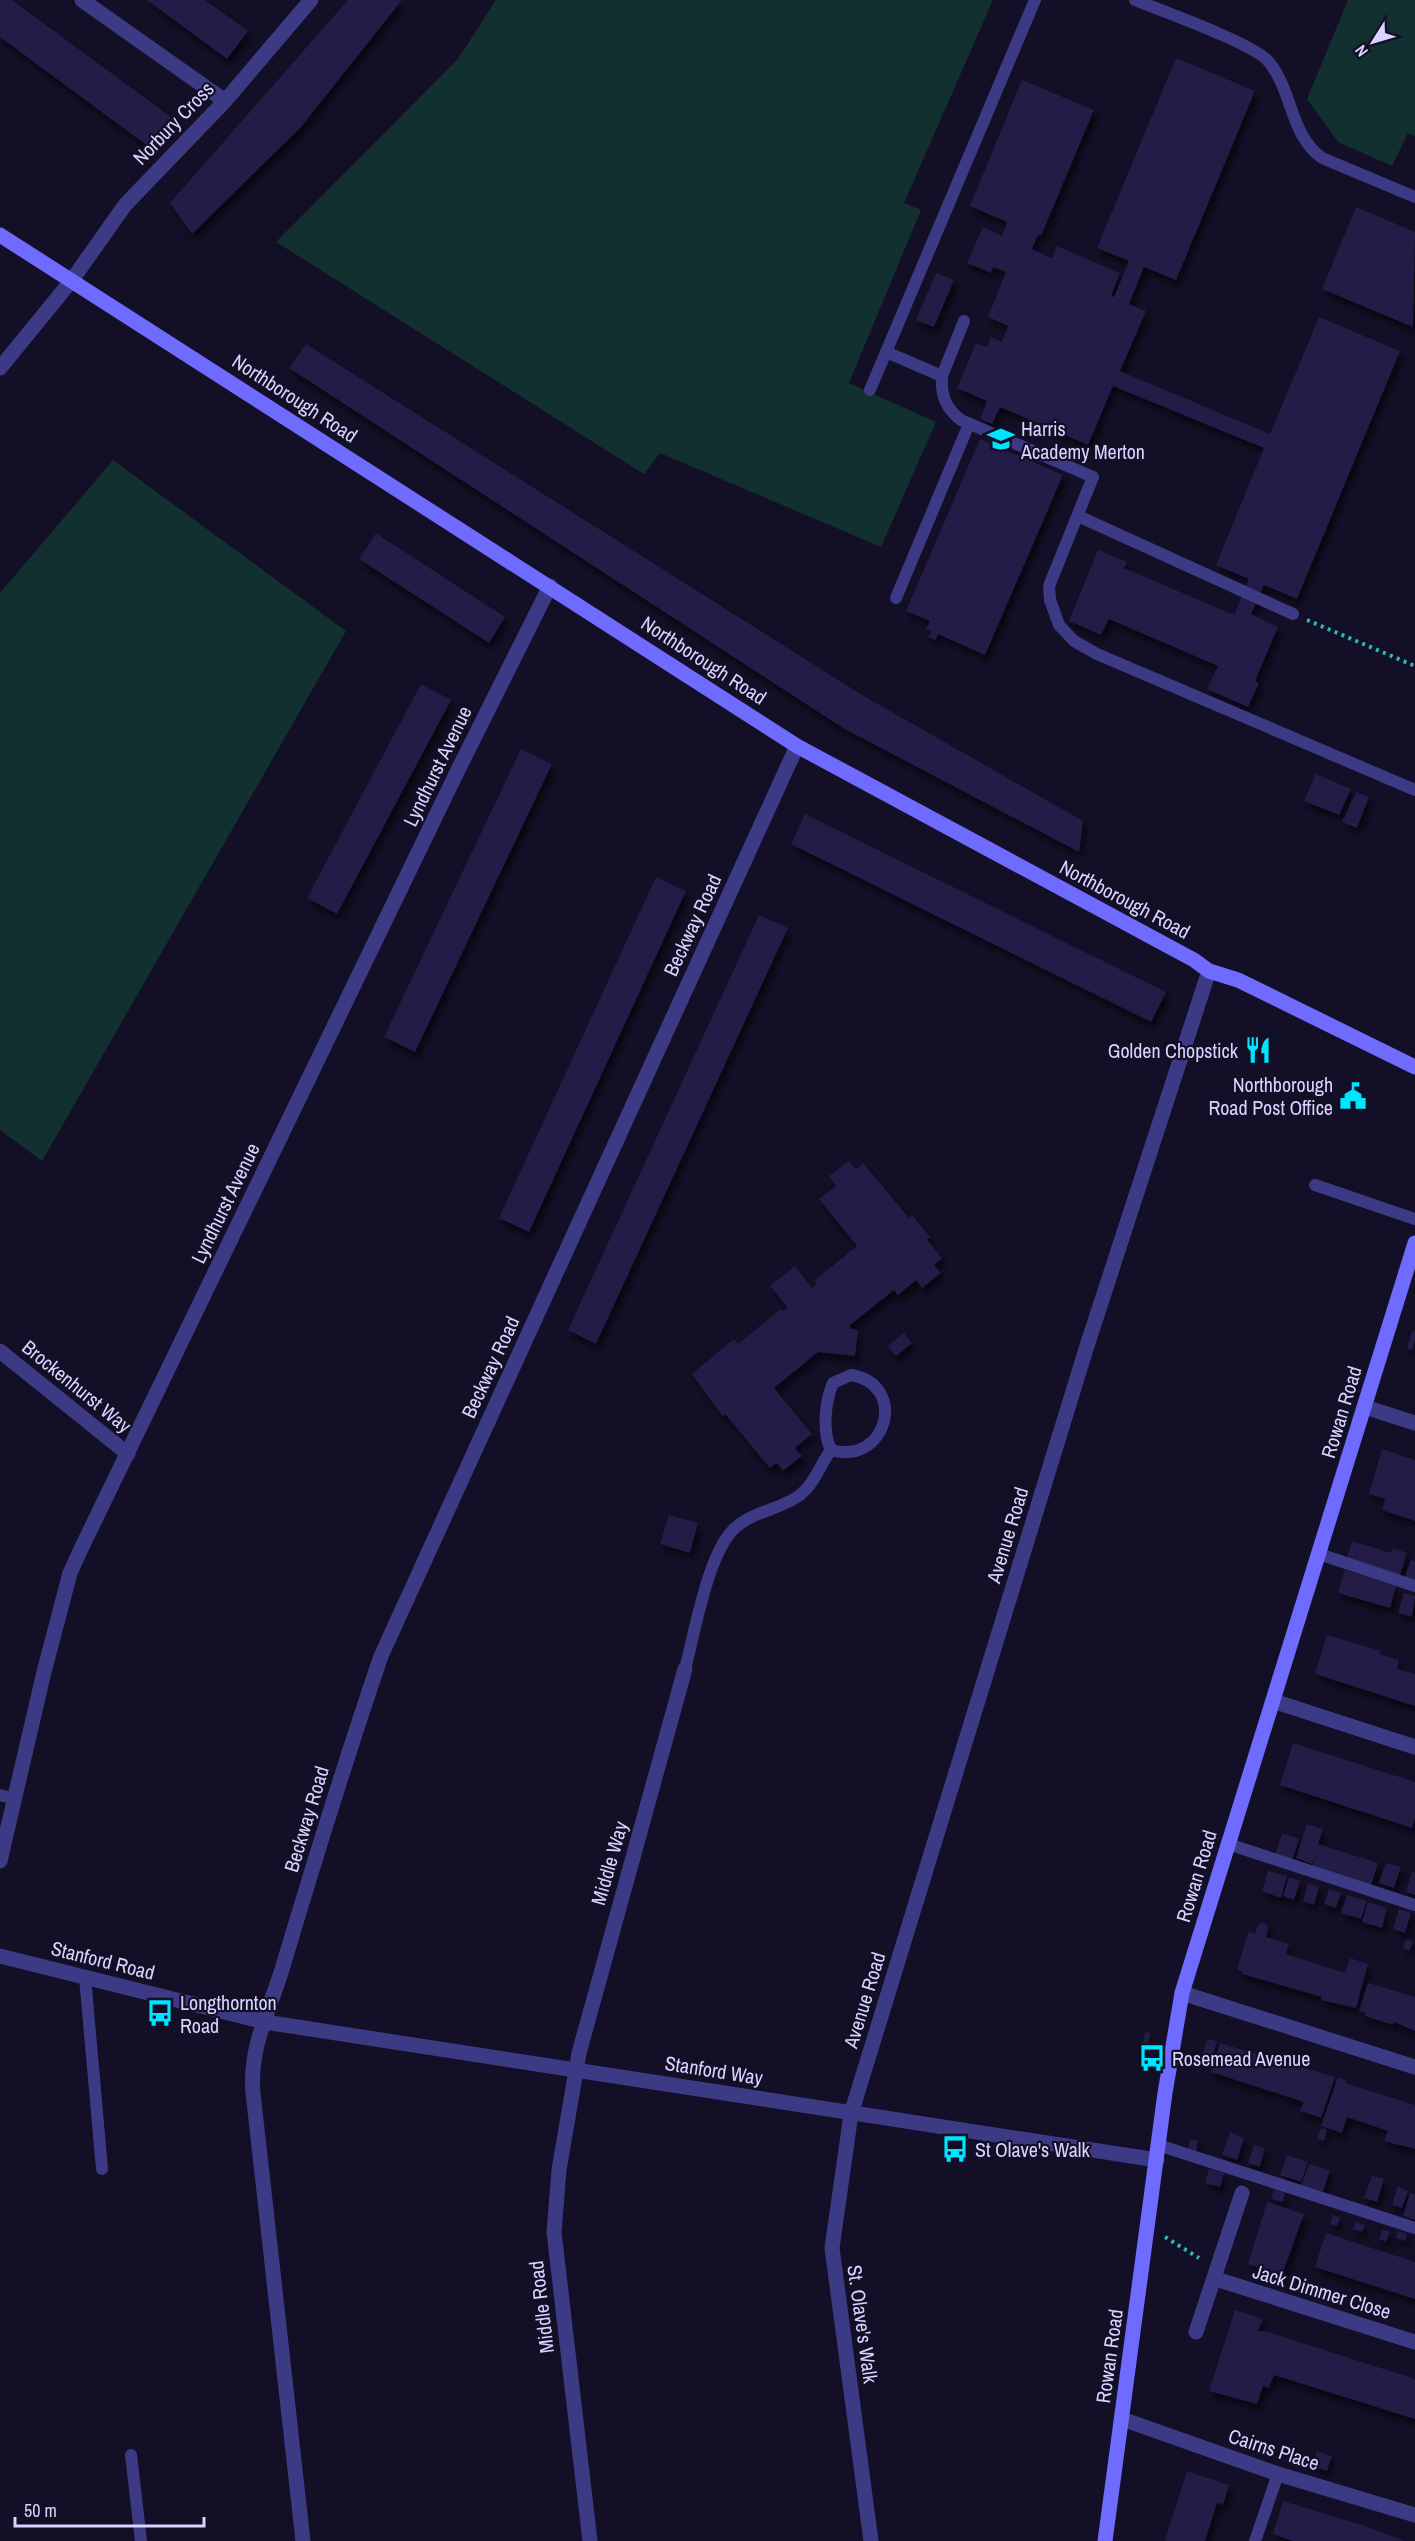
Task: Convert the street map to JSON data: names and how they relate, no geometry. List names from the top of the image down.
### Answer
{
  "streets": {
    "street": [
      "Norbury Cross",
      "Northborough Road",
      "Lyndhurst Avenue",
      "Beckway Road",
      "Brockenhurst Way",
      "Rowan Road",
      "Avenue Road",
      "Middle Way",
      "Stanford Road",
      "Stanford Way",
      "Jack Dimmer Close",
      "Middle Road",
      "St. Olave's Walk",
      "Cairns Place"
    ]
  },
  "crossings": [
    ["Norbury Cross", "Northborough Road"],
    ["Northborough Road", "Lyndhurst Avenue"],
    ["Northborough Road", "Beckway Road"],
    ["Northborough Road", "Avenue Road"],
    ["Lyndhurst Avenue", "Brockenhurst Way"],
    ["Beckway Road", "Stanford Road"],
    ["Beckway Road", "Stanford Way"],
    ["Rowan Road", "Stanford Way"],
    ["Rowan Road", "Cairns Place"],
    ["Avenue Road", "Stanford Way"],
    ["Avenue Road", "St. Olave's Walk"],
    ["Middle Way", "Stanford Way"],
    ["Middle Way", "Middle Road"],
    ["Stanford Road", "Stanford Way"],
    ["Stanford Way", "Middle Road"],
    ["Stanford Way", "St. Olave's Walk"]
  ],
  "places": {
    "school or university": ["Harris Academy Merton"],
    "restaurant": ["Golden Chopstick"],
    "public building": ["Northborough Road Post Office"],
    "bus stop": ["Longthornton Road", "Rosemead Avenue", "St Olave's Walk"]
  },
  "scale_bar": "50 m",
  "north": "bottom left"
}
